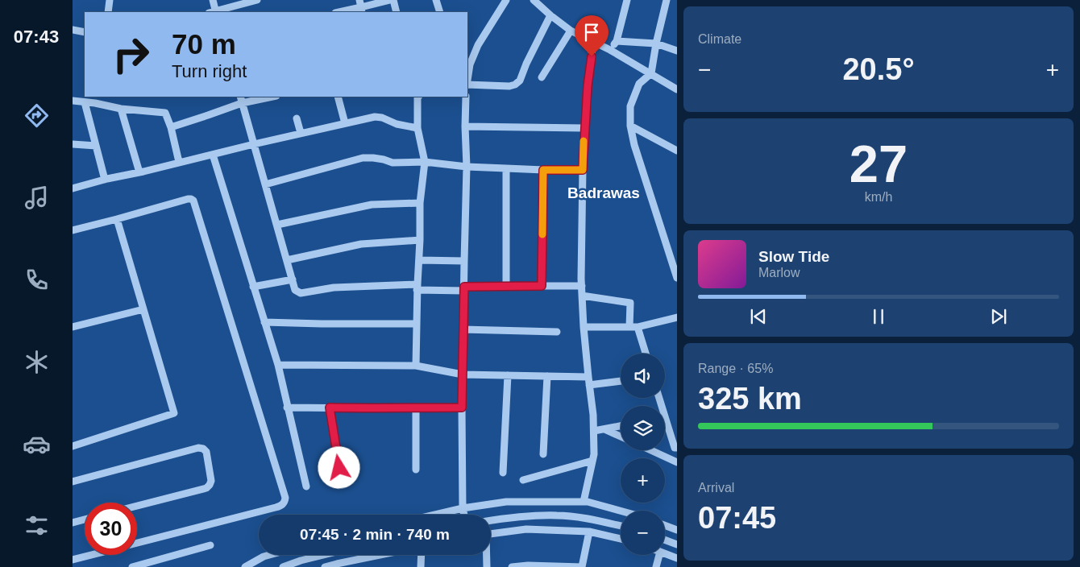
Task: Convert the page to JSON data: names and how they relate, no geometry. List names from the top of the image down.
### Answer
{
  "districts": ["Badrawas"],
  "page": {
    "tabs": "07:43",
    "tile": [
      "Climate",
      ["27", "km/h"],
      ["Range · 65%", "325 km"],
      ["Arrival", "07:45"]
    ],
    "turn": ["70 m", "Turn right"],
    "heat": ["−", "20.5°", "+"],
    "song": ["Slow Tide", "Marlow"],
    "map_buttons": ["+", "−"],
    "limit": "30",
    "trip": "07:45 · 2 min · 740 m"
  }
}
